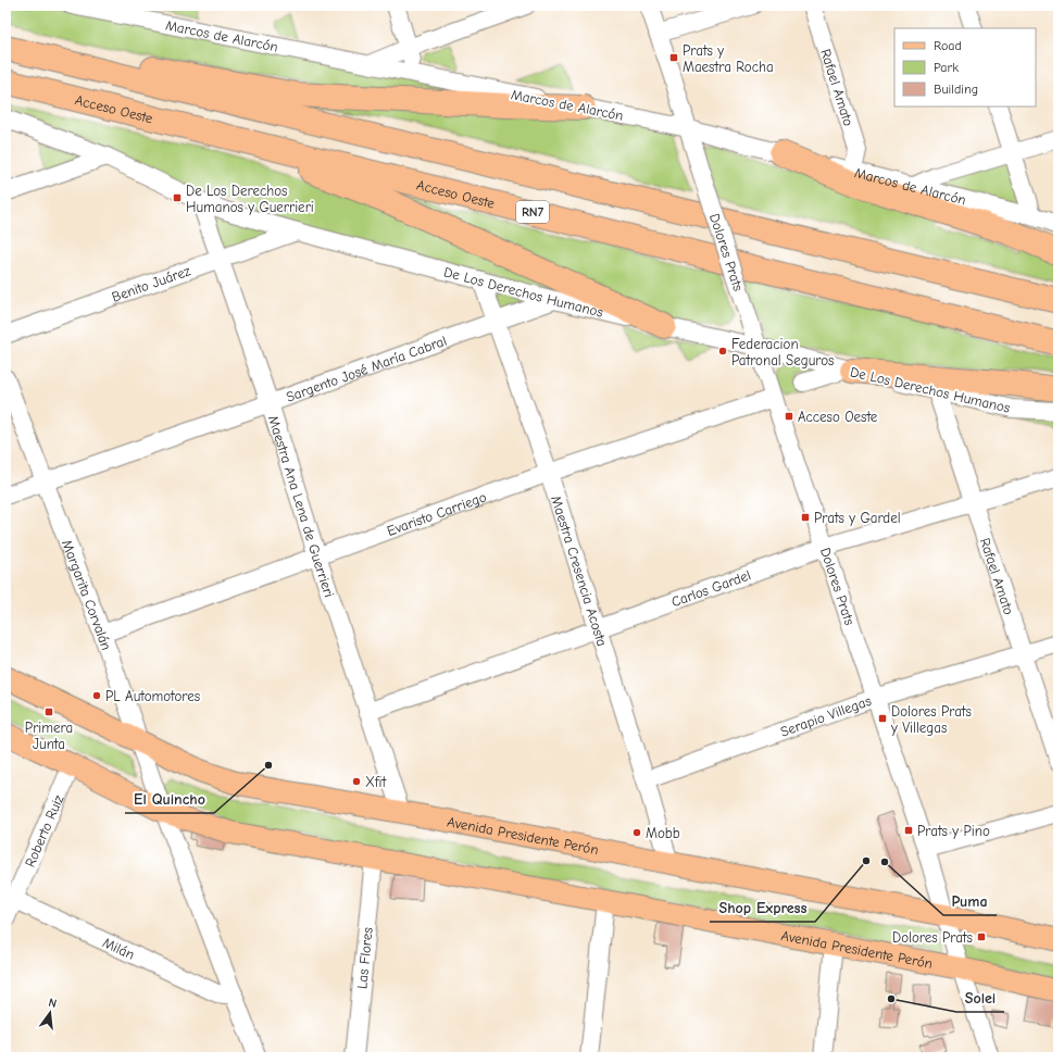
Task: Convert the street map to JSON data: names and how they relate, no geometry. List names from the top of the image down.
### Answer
{
  "streets": {
    "highway": ["Acceso Oeste", "RN7"],
    "main road": ["Avenida Presidente Perón"],
    "street": [
      "Marcos de Alarcón",
      "Rafael Amato",
      "Dolores Prats",
      "Benito Juárez",
      "De Los Derechos Humanos",
      "Sargento José María Cabral",
      "Maestra Ana Lena de Guerrieri",
      "Evaristo Carriego",
      "Maestra Cresencia Acosta",
      "Carlos Gardel",
      "Margarita Corvalán",
      "Serapio Villegas",
      "Roberto Ruiz",
      "Milán",
      "Las Flores"
    ]
  },
  "crossings": [
    ["Marcos de Alarcón", "Rafael Amato"],
    ["Marcos de Alarcón", "Dolores Prats"],
    ["Rafael Amato", "De Los Derechos Humanos"],
    ["Rafael Amato", "Carlos Gardel"],
    ["Rafael Amato", "Serapio Villegas"],
    ["Dolores Prats", "De Los Derechos Humanos"],
    ["Dolores Prats", "Evaristo Carriego"],
    ["Dolores Prats", "Carlos Gardel"],
    ["Dolores Prats", "Serapio Villegas"],
    ["Dolores Prats", "Avenida Presidente Perón"],
    ["Benito Juárez", "De Los Derechos Humanos"],
    ["Benito Juárez", "Maestra Ana Lena de Guerrieri"],
    ["De Los Derechos Humanos", "Sargento José María Cabral"],
    ["De Los Derechos Humanos", "Maestra Ana Lena de Guerrieri"],
    ["De Los Derechos Humanos", "Maestra Cresencia Acosta"],
    ["Sargento José María Cabral", "Maestra Ana Lena de Guerrieri"],
    ["Sargento José María Cabral", "Maestra Cresencia Acosta"],
    ["Sargento José María Cabral", "Margarita Corvalán"],
    ["Maestra Ana Lena de Guerrieri", "Evaristo Carriego"],
    ["Maestra Ana Lena de Guerrieri", "Carlos Gardel"],
    ["Maestra Ana Lena de Guerrieri", "Avenida Presidente Perón"],
    ["Evaristo Carriego", "Maestra Cresencia Acosta"],
    ["Evaristo Carriego", "Margarita Corvalán"],
    ["Maestra Cresencia Acosta", "Carlos Gardel"],
    ["Maestra Cresencia Acosta", "Serapio Villegas"],
    ["Maestra Cresencia Acosta", "Avenida Presidente Perón"],
    ["Margarita Corvalán", "Avenida Presidente Perón"],
    ["Roberto Ruiz", "Avenida Presidente Perón"],
    ["Roberto Ruiz", "Milán"],
    ["Avenida Presidente Perón", "Las Flores"]
  ],
  "places": {
    "transit": [
      "Prats y Maestra Rocha",
      "De Los Derechos Humanos y Guerrieri",
      "Acceso Oeste",
      "Prats y Gardel",
      "Primera Junta",
      "Dolores Prats y Villegas",
      "Prats y Pino",
      "Dolores Prats"
    ],
    "other": [
      "Federacion Patronal Seguros",
      "PL Automotores",
      "El Quincho",
      "Xfit",
      "Mobb",
      "Shop Express",
      "Puma",
      "Solei"
    ]
  },
  "legend": ["Road", "Park", "Building"],
  "north": "top"
}
